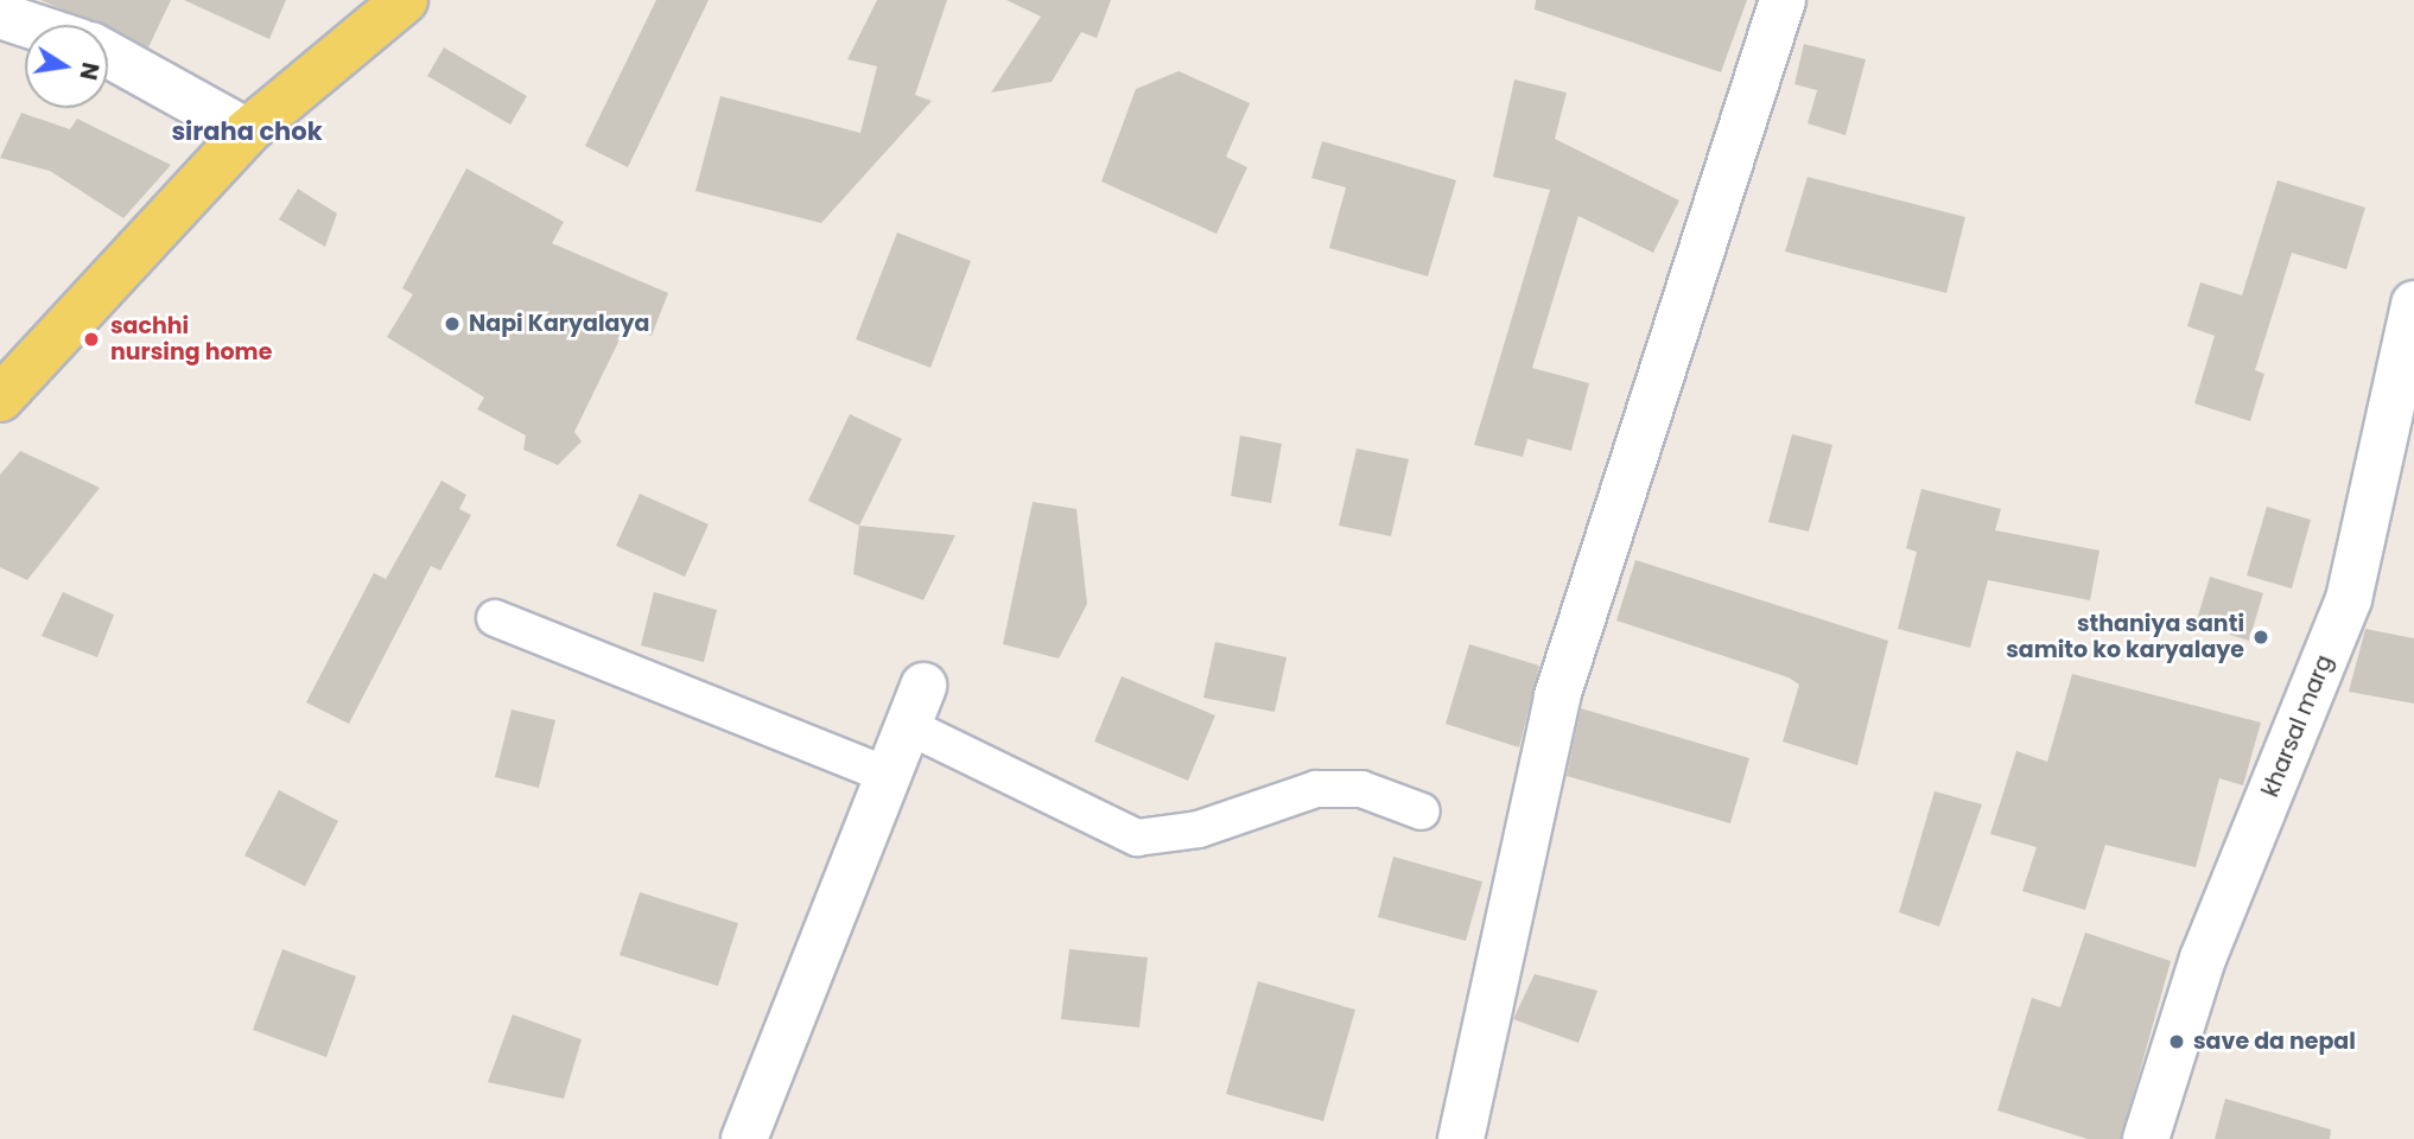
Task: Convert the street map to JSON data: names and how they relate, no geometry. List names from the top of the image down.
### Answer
{
  "streets": {
    "street": ["kharsal marg"]
  },
  "districts": ["siraha chok"],
  "places": [
    "Napi Karyalaya",
    "sachhi nursing home",
    "sthaniya santi samito ko karyalaye",
    "save da nepal"
  ],
  "north": "right"
}
